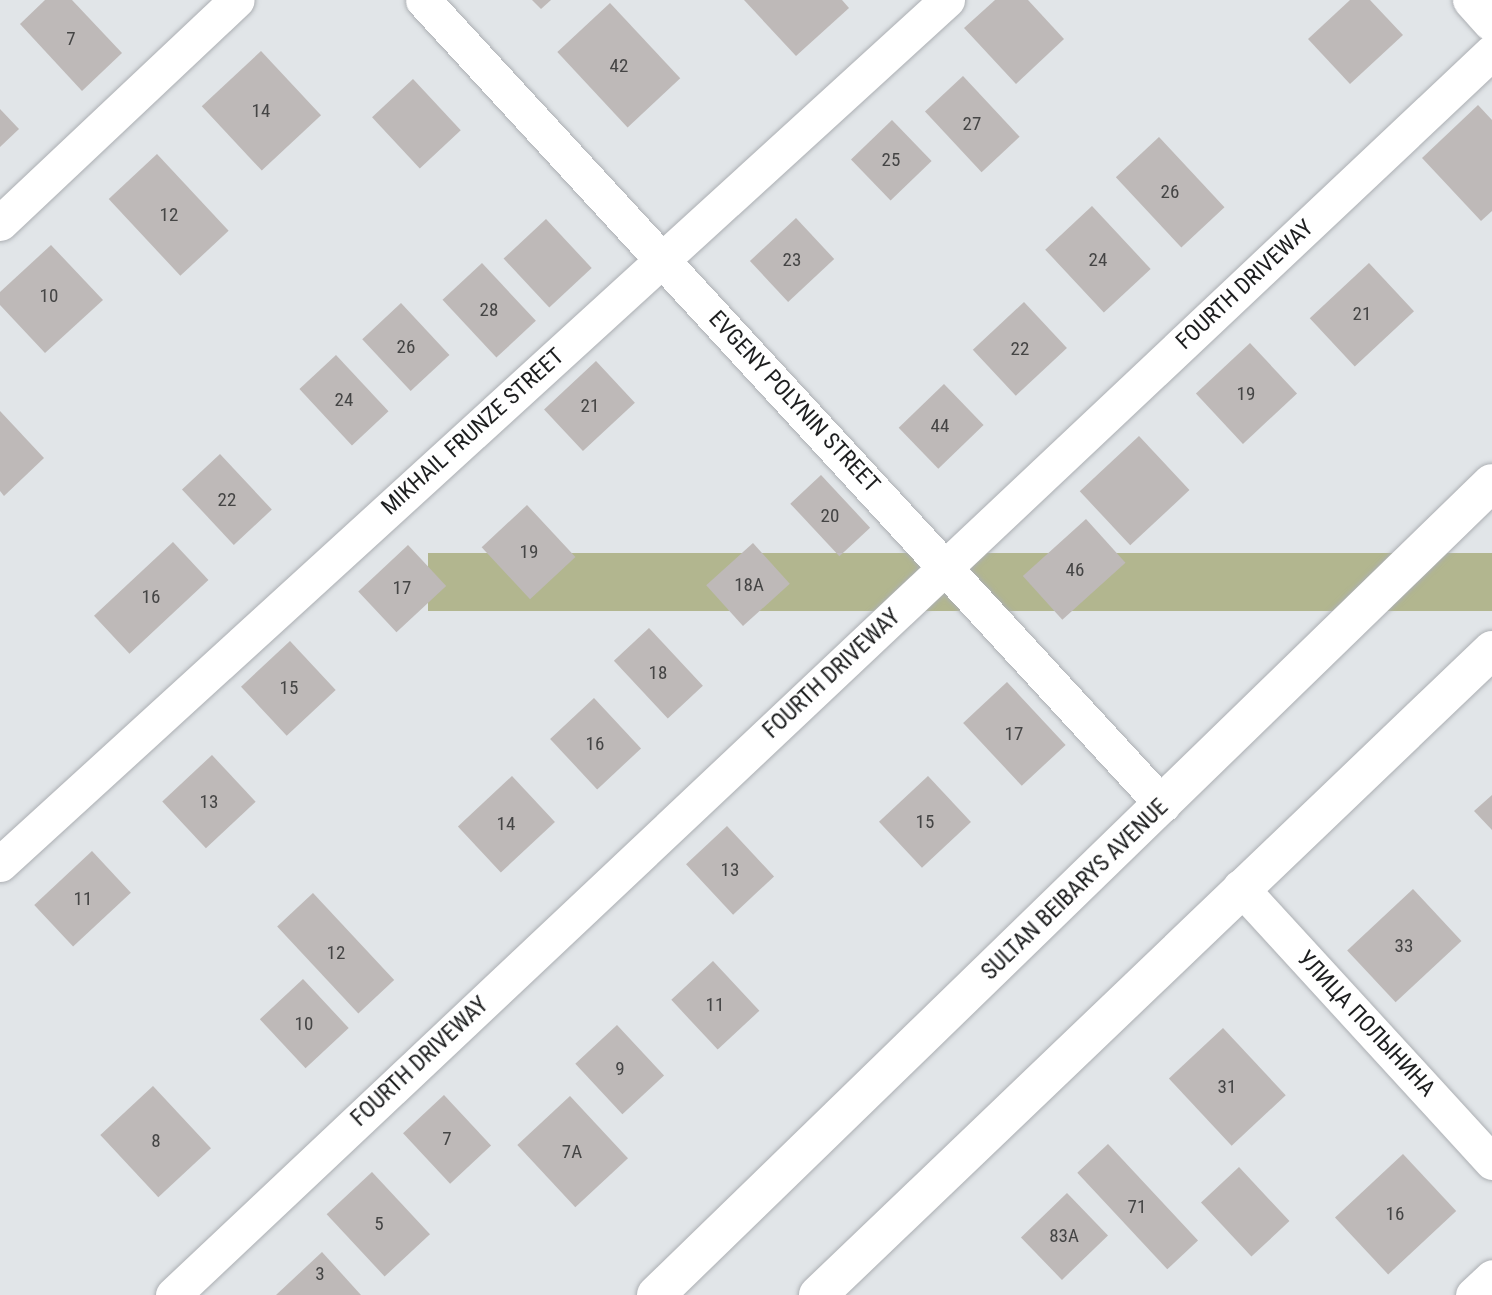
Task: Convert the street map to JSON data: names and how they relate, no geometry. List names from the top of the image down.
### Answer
{
  "streets": {
    "main road": ["SULTAN BEIBARYS AVENUE"],
    "street": [
      "FOURTH DRIVEWAY",
      "EVGENY POLYNIN STREET",
      "MIKHAIL FRUNZE STREET",
      "УЛИЦА ПОЛЫНИНА"
    ]
  },
  "crossings": [
    ["FOURTH DRIVEWAY", "EVGENY POLYNIN STREET"],
    ["EVGENY POLYNIN STREET", "MIKHAIL FRUNZE STREET"],
    ["EVGENY POLYNIN STREET", "SULTAN BEIBARYS AVENUE"]
  ],
  "house_numbers": [
    "7",
    "42",
    "14",
    "27",
    "25",
    "26",
    "12",
    "23",
    "24",
    "10",
    "28",
    "21",
    "26",
    "22",
    "19",
    "24",
    "21",
    "44",
    "22",
    "20",
    "19",
    "46",
    "18А",
    "17",
    "16",
    "18",
    "15",
    "17",
    "16",
    "13",
    "15",
    "14",
    "13",
    "11",
    "33",
    "12",
    "11",
    "10",
    "9",
    "31",
    "7",
    "8",
    "7А",
    "71",
    "16",
    "5",
    "83А",
    "3"
  ]
}
